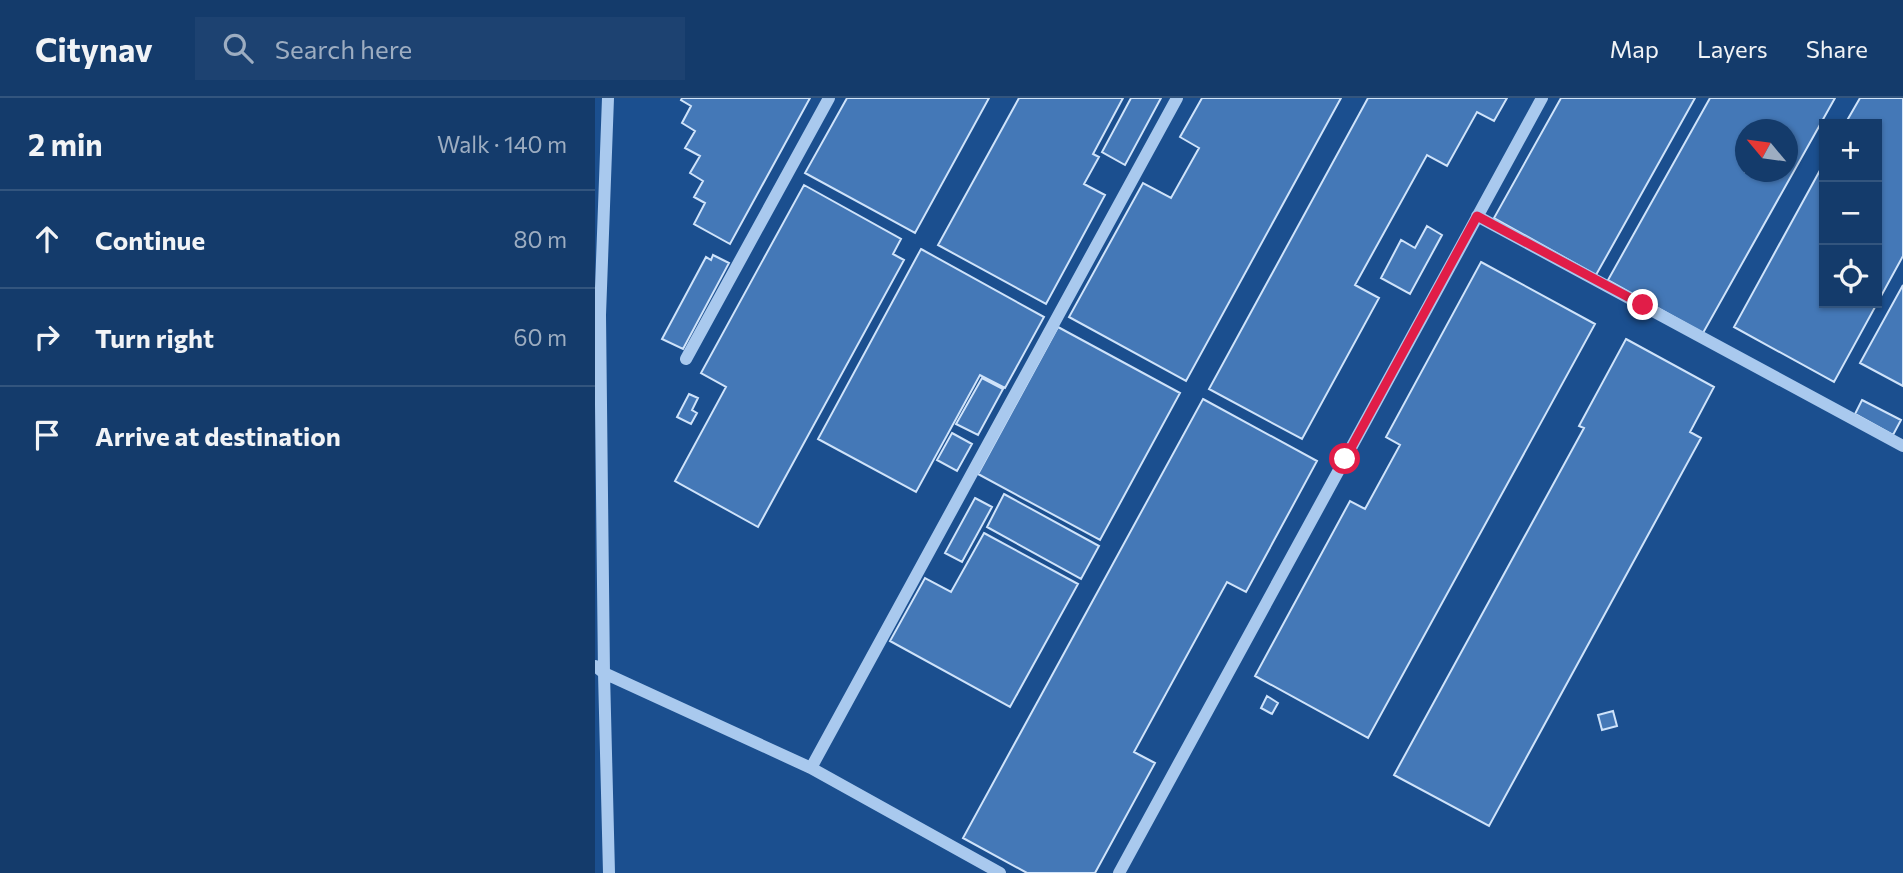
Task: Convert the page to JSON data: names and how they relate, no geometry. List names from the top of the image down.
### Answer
{
  "north": "top left",
  "page": {
    "header": "Citynav",
    "search": "Search here",
    "nav": ["Map", "Layers", "Share"],
    "heading": ["2 min", "Walk · 140 m"],
    "map_buttons": ["+", "−"],
    "list": [
      ["Continue", "80 m"],
      ["Turn right", "60 m"],
      "Arrive at destination"
    ]
  }
}
